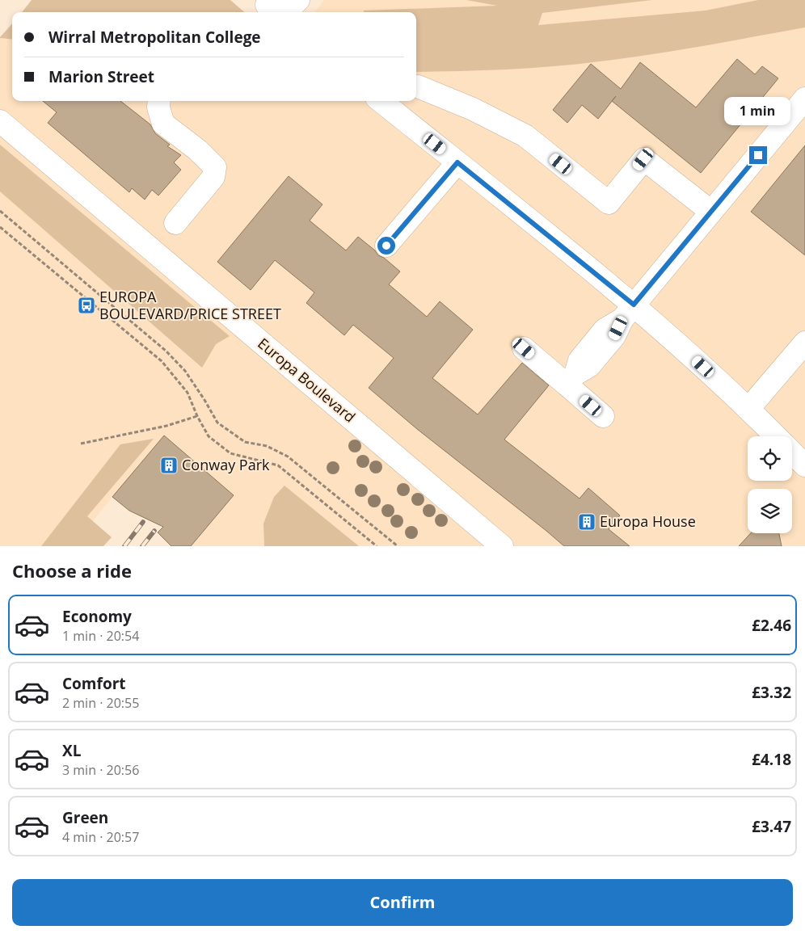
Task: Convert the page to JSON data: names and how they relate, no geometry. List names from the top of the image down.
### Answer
{
  "streets": {
    "street": ["Europa Boulevard"]
  },
  "places": {
    "bus stop": ["EUROPA BOULEVARD/PRICE STREET"],
    "building": ["Conway Park", "Europa House"]
  },
  "page": {
    "banner": ["Wirral Metropolitan College", "Marion Street"],
    "bubble": "1 min",
    "heading": "Choose a ride",
    "list": [
      {
        "name": "Economy",
        "note": "1 min · 20:54",
        "value": "£2.46"
      },
      {
        "name": "Comfort",
        "note": "2 min · 20:55",
        "value": "£3.32"
      },
      {
        "name": "XL",
        "note": "3 min · 20:56",
        "value": "£4.18"
      },
      {
        "name": "Green",
        "note": "4 min · 20:57",
        "value": "£3.47"
      }
    ],
    "buttons": "Confirm"
  }
}
